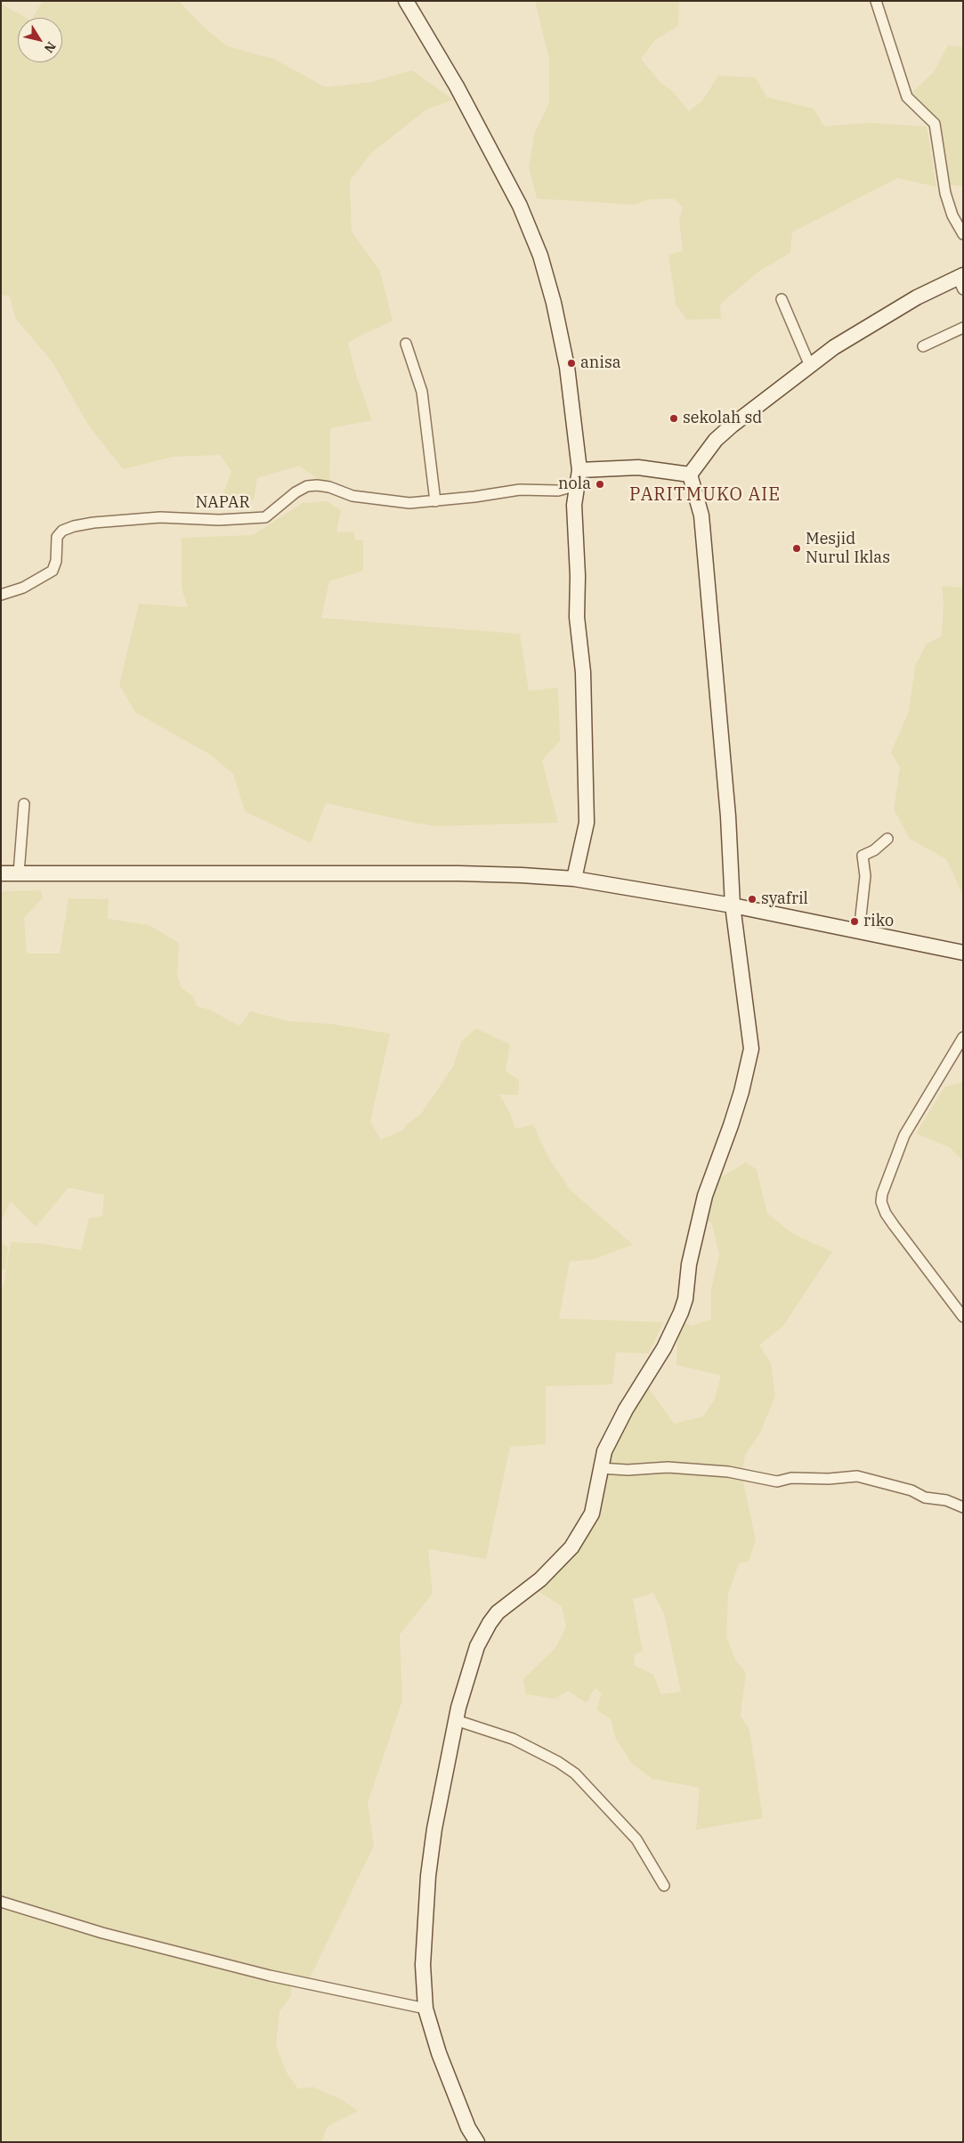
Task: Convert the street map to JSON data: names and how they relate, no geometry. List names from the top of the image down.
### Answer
{
  "streets": {
    "street": ["NAPAR"]
  },
  "districts": ["PARITMUKO AIE"],
  "places": [
    "anisa",
    "sekolah sd",
    "nola",
    "Mesjid Nurul Iklas",
    "syafril",
    "riko"
  ],
  "north": "bottom right"
}
